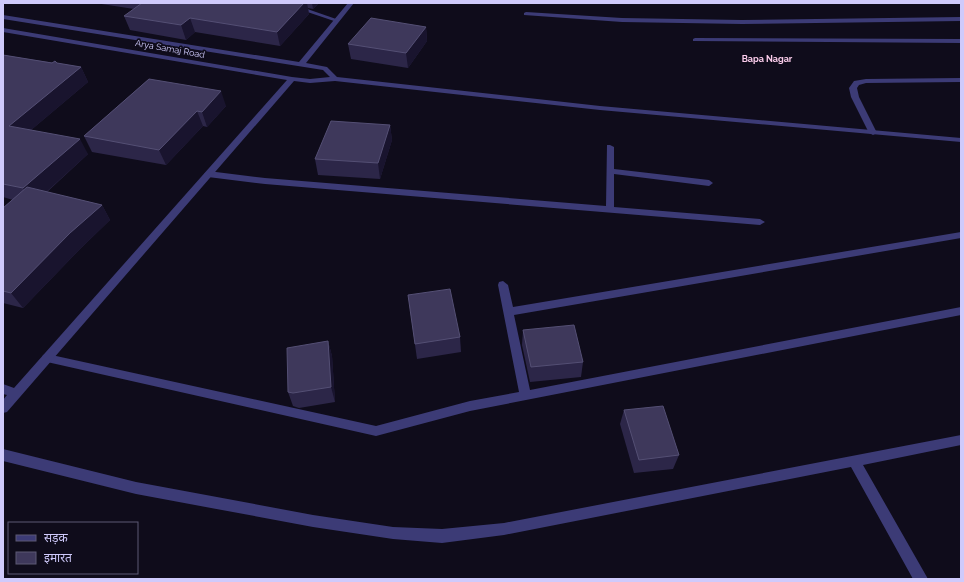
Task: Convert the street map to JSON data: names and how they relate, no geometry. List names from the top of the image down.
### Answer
{
  "streets": {
    "street": ["Arya Samaj Road"]
  },
  "districts": ["Bapa Nagar"],
  "legend": ["सड़क", "इमारत"]
}
